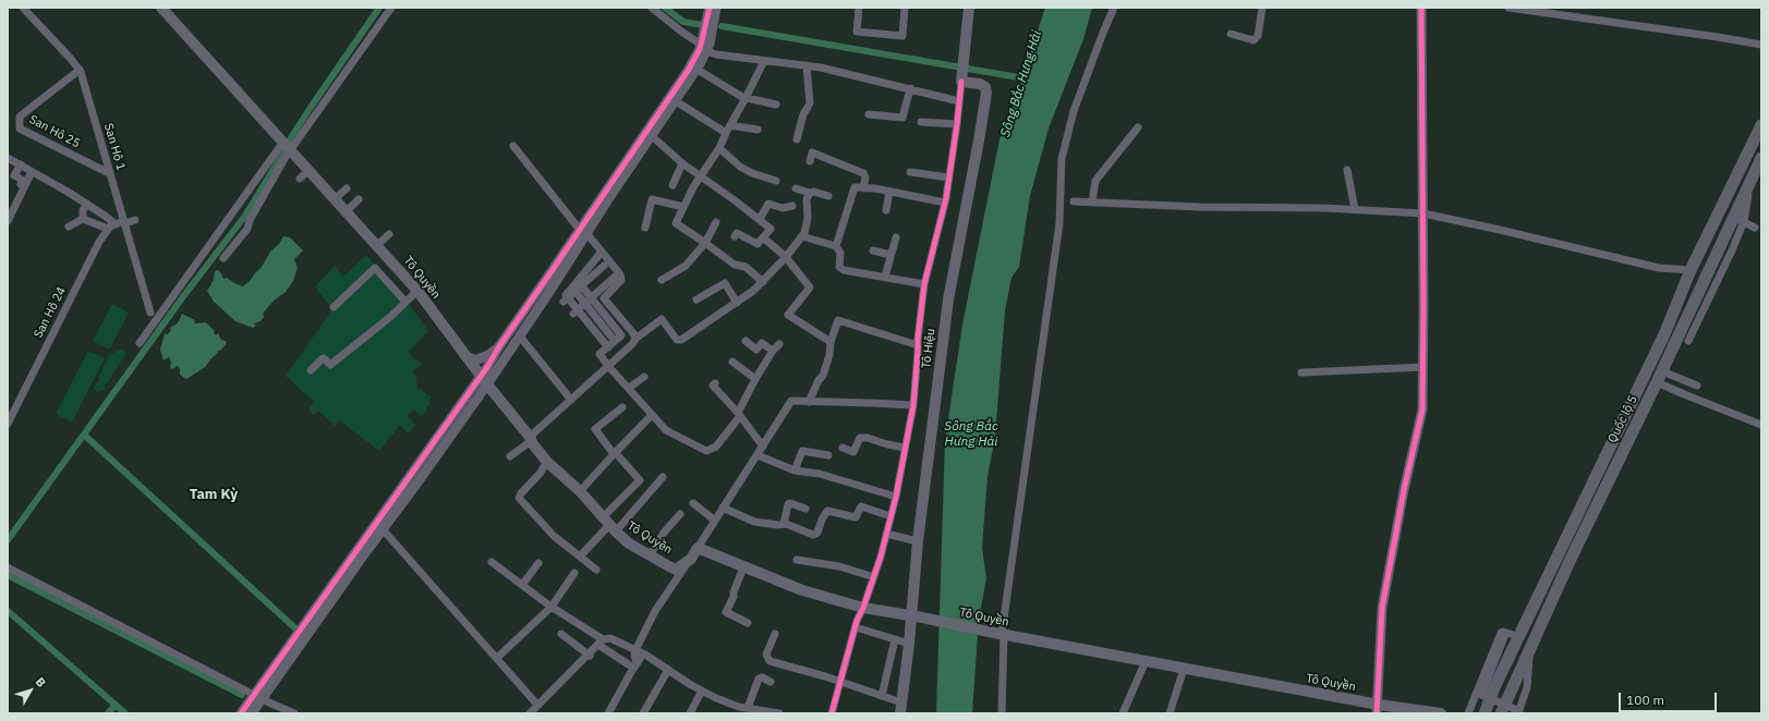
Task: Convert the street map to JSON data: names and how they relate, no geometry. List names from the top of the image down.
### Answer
{
  "streets": {
    "highway": ["Quốc lộ 5"],
    "main road": ["Tô Quyền", "Tô Hiệu"],
    "street": ["San Hô 25", "San Hô 1", "San Hô 24"]
  },
  "crossings": [
    ["San Hô 25", "San Hô 1"],
    ["San Hô 1", "San Hô 24"],
    ["Tô Quyền", "Tô Hiệu"]
  ],
  "districts": ["Tam Kỳ"],
  "water": ["Sông Bắc Hưng Hải"],
  "scale_bar": "100 m",
  "north": "top right"
}
